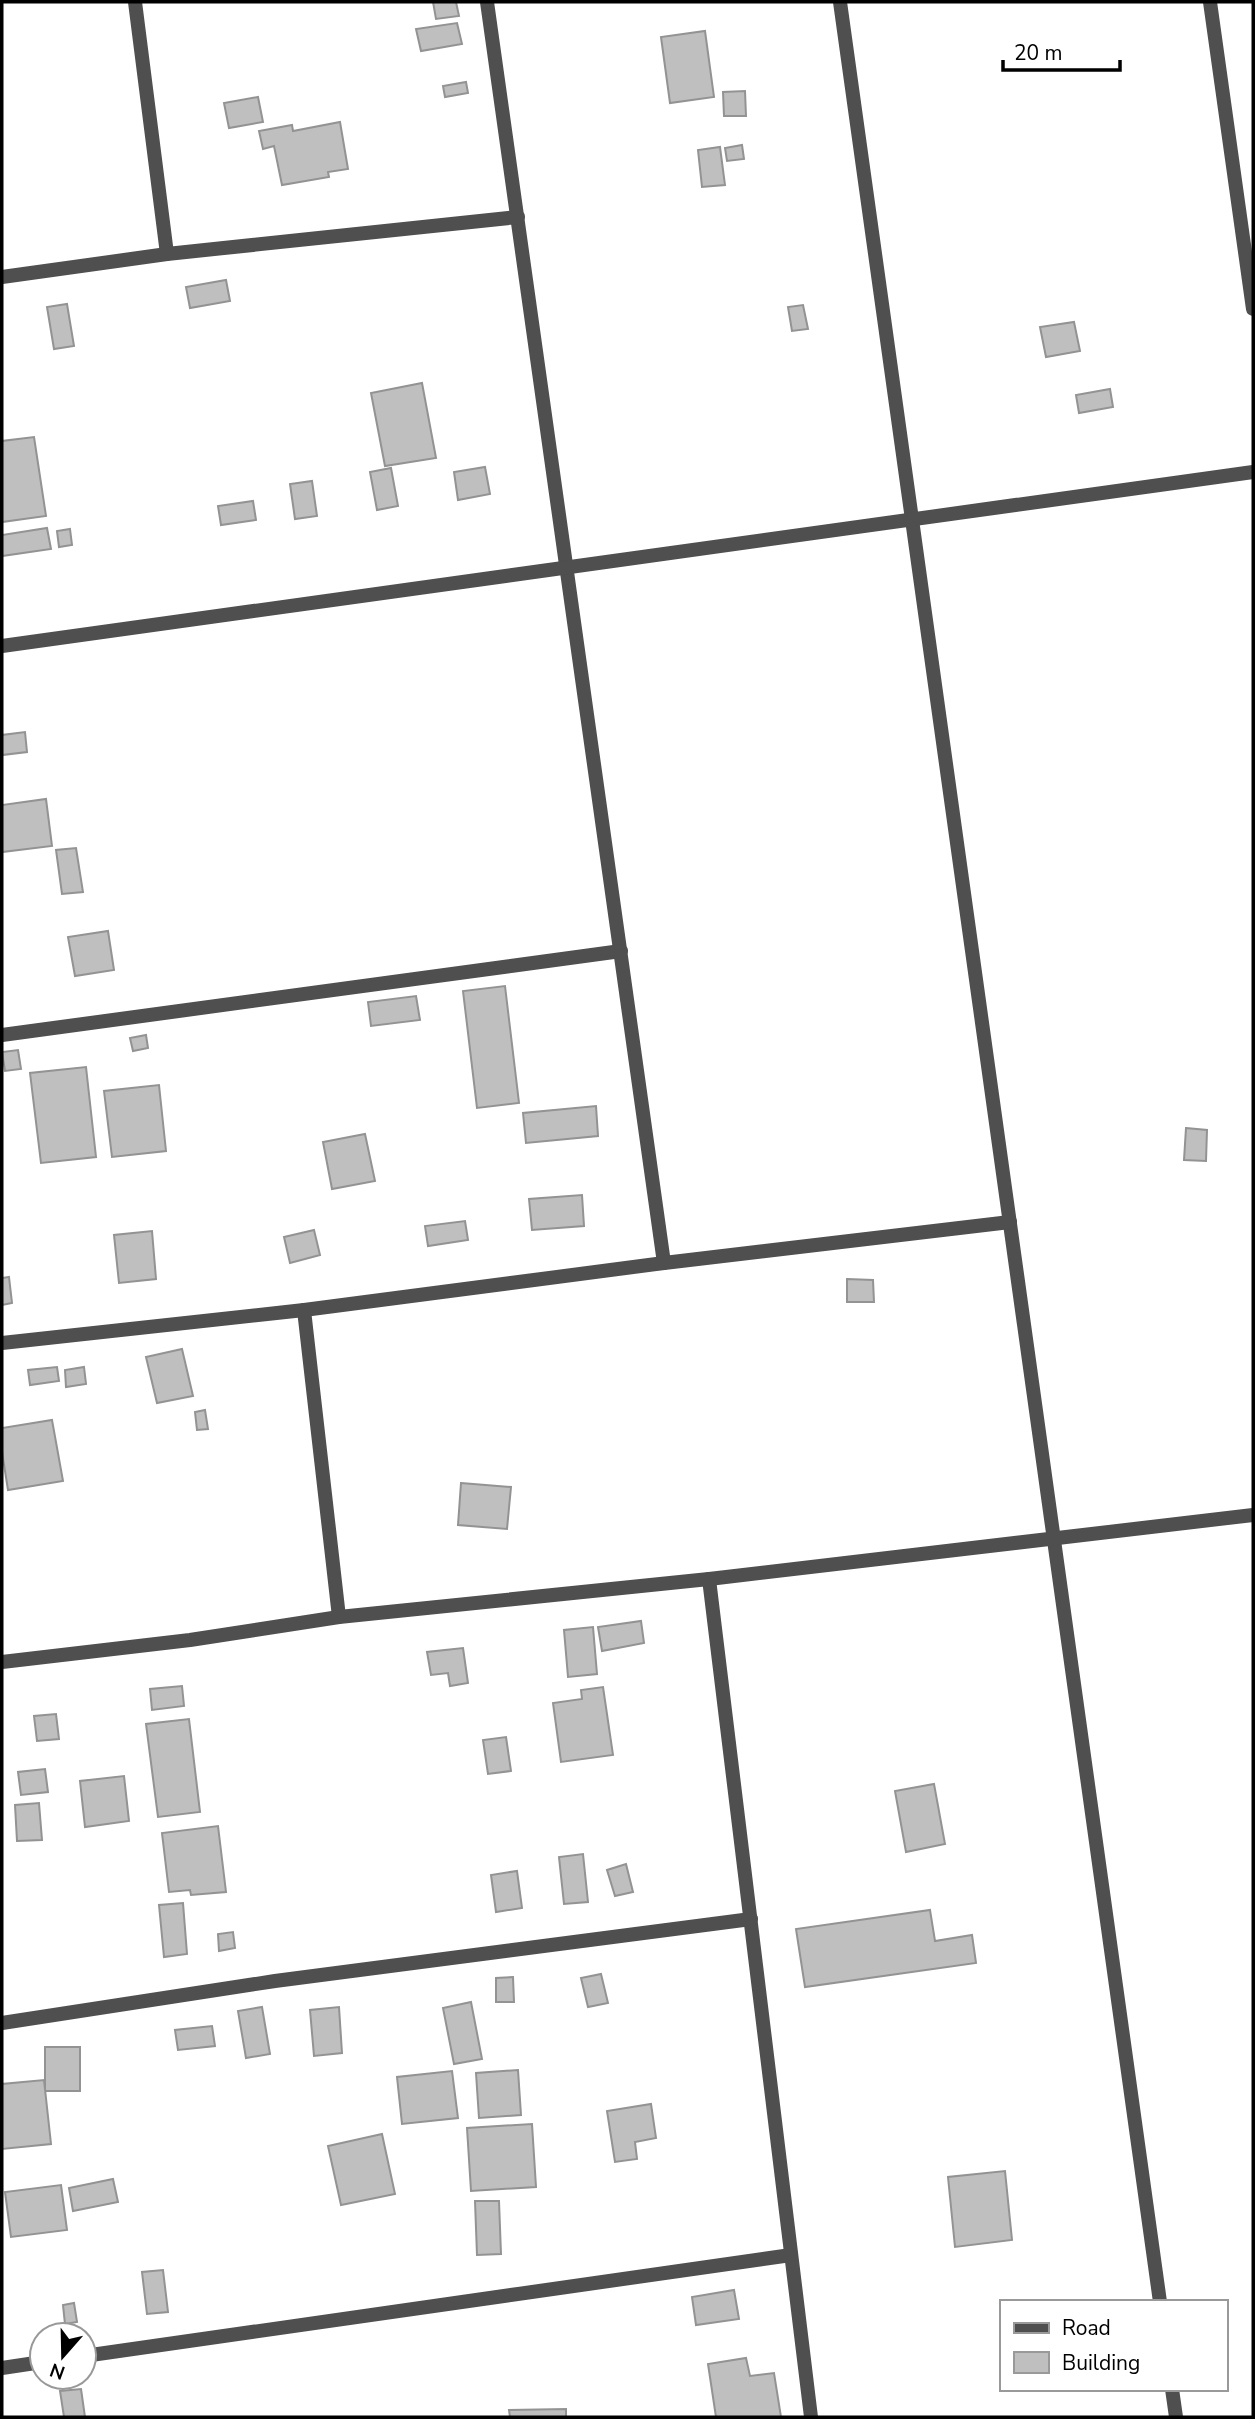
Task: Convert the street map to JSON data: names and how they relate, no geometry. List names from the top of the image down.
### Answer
{
  "legend": ["Road", "Building"],
  "scale_bar": "20 m",
  "north": "bottom"
}
